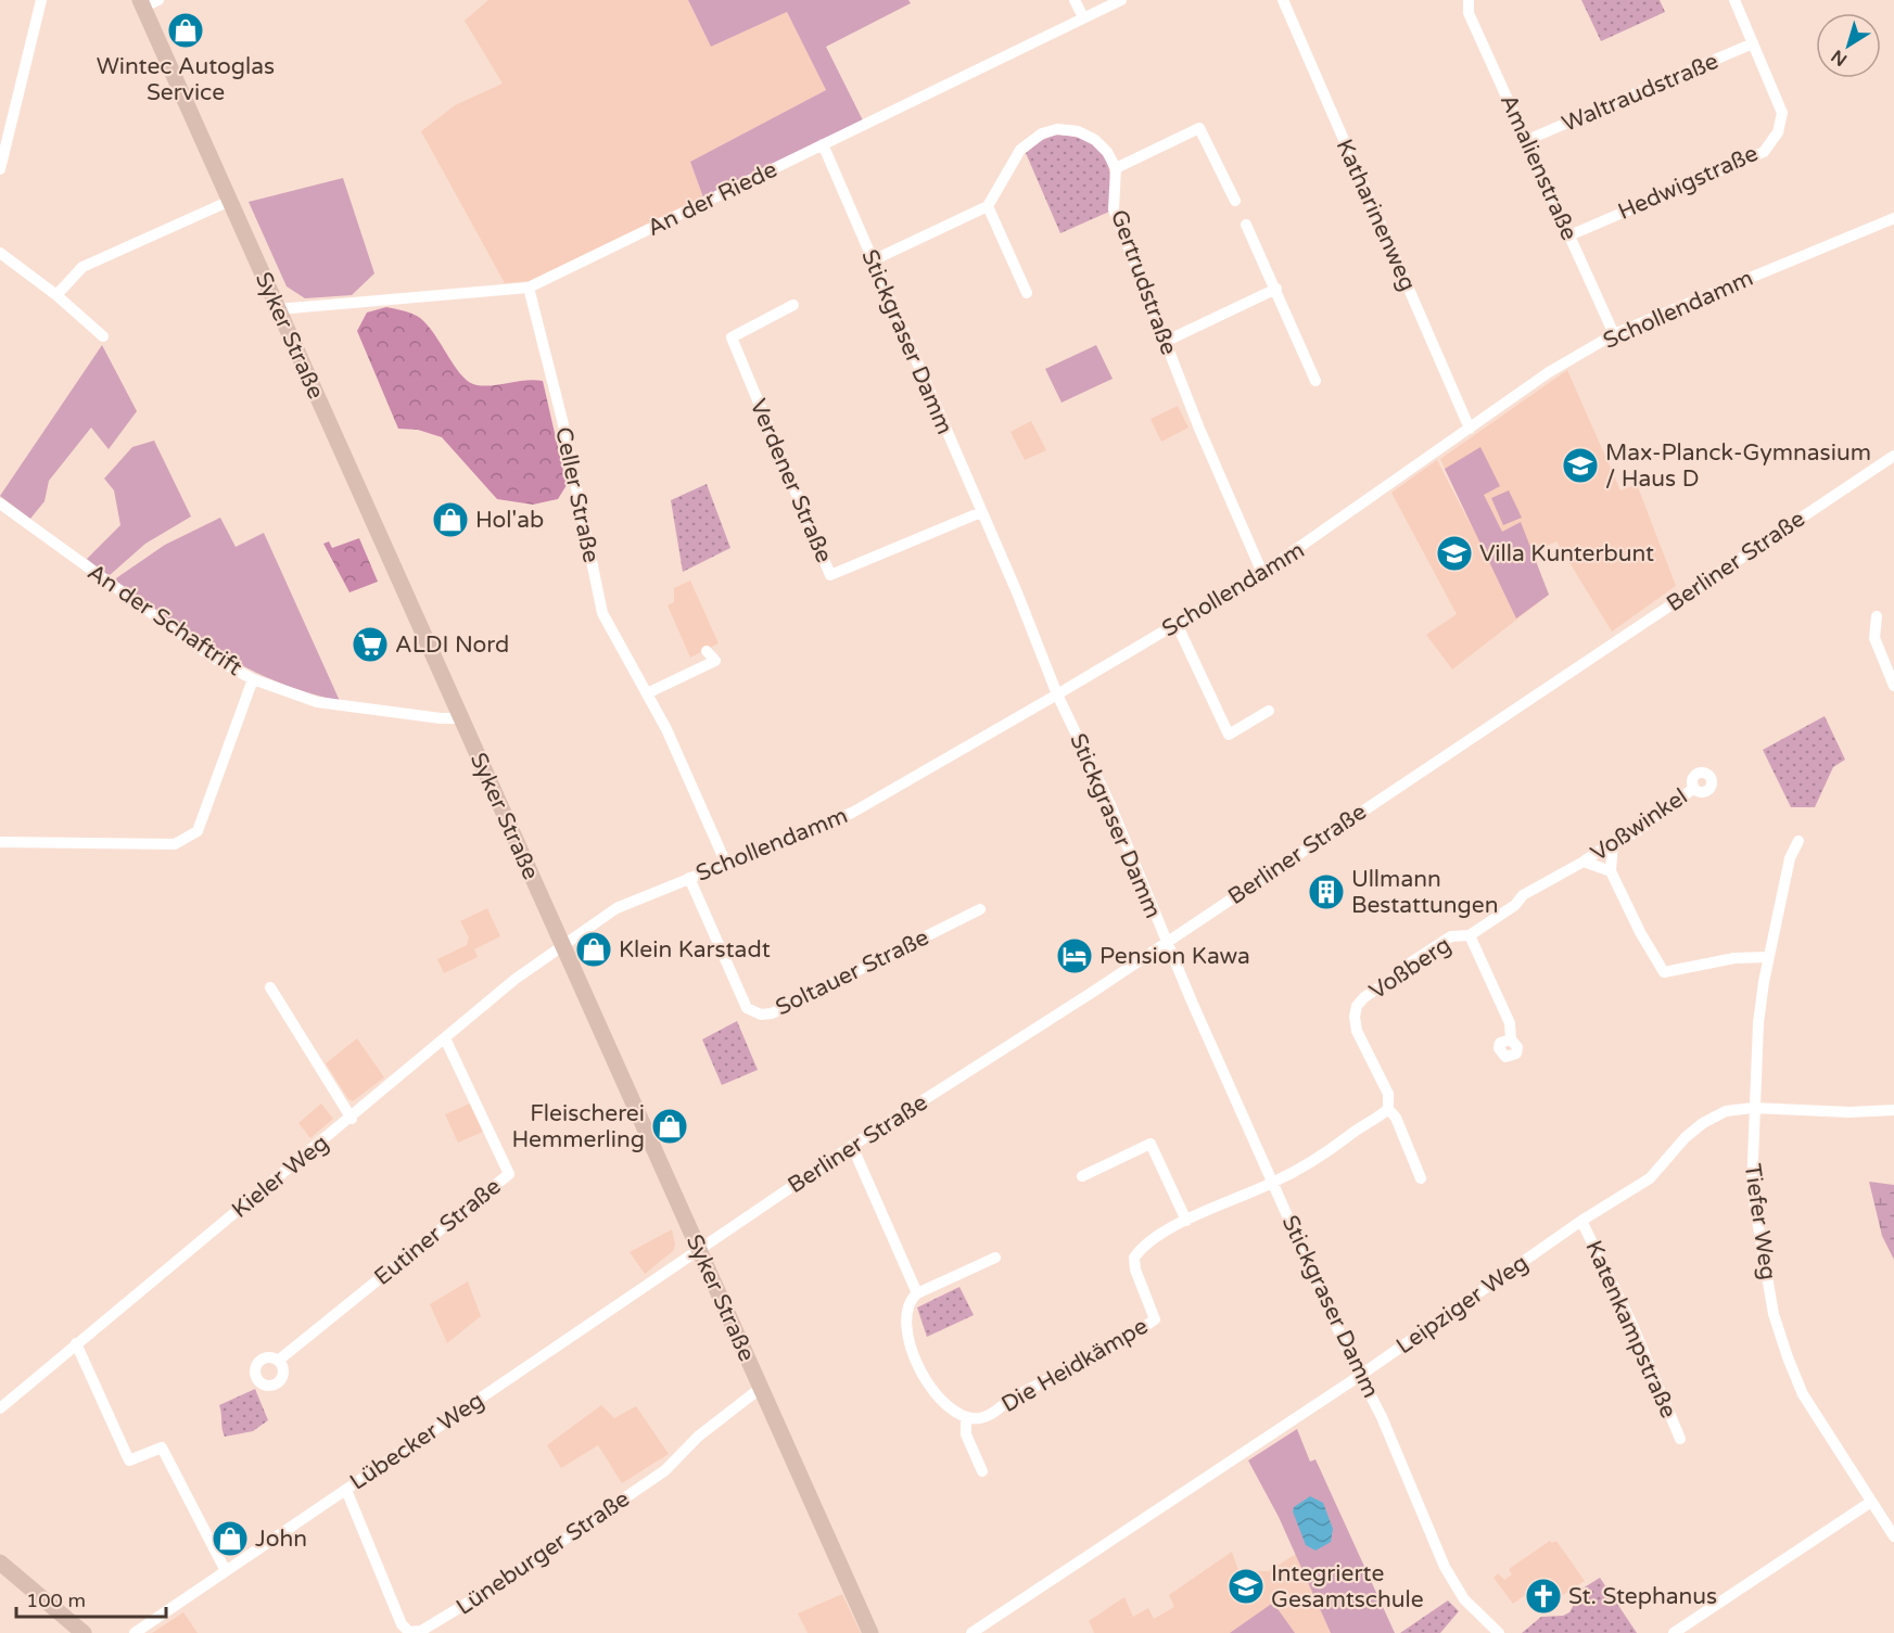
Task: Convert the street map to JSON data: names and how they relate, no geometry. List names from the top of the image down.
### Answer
{
  "streets": {
    "main road": ["Syker Straße"],
    "street": [
      "Waltraudstraße",
      "Amalienstraße",
      "Hedwigstraße",
      "An der Riede",
      "Katharinenweg",
      "Gertrudstraße",
      "Schollendamm",
      "Stickgraser Damm",
      "Verdener Straße",
      "Celler Straße",
      "Berliner Straße",
      "An der Schaftrift",
      "Voßwinkel",
      "Voßberg",
      "Soltauer Straße",
      "Kieler Weg",
      "Tiefer Weg",
      "Eutiner Straße",
      "Leipziger Weg",
      "Katenkampstraße",
      "Die Heidkämpe",
      "Lübecker Weg",
      "Lüneburger Straße"
    ]
  },
  "crossings": [
    ["Waltraudstraße", "Amalienstraße"],
    ["Waltraudstraße", "Hedwigstraße"],
    ["Amalienstraße", "Hedwigstraße"],
    ["Amalienstraße", "Schollendamm"],
    ["An der Riede", "Syker Straße"],
    ["An der Riede", "Stickgraser Damm"],
    ["An der Riede", "Celler Straße"],
    ["Katharinenweg", "Schollendamm"],
    ["Gertrudstraße", "Schollendamm"],
    ["Schollendamm", "Syker Straße"],
    ["Schollendamm", "Stickgraser Damm"],
    ["Schollendamm", "Celler Straße"],
    ["Schollendamm", "Soltauer Straße"],
    ["Schollendamm", "Kieler Weg"],
    ["Syker Straße", "Berliner Straße"],
    ["Syker Straße", "An der Schaftrift"],
    ["Syker Straße", "Kieler Weg"],
    ["Syker Straße", "Lübecker Weg"],
    ["Syker Straße", "Lüneburger Straße"],
    ["Stickgraser Damm", "Verdener Straße"],
    ["Stickgraser Damm", "Berliner Straße"],
    ["Stickgraser Damm", "Leipziger Weg"],
    ["Stickgraser Damm", "Die Heidkämpe"],
    ["Berliner Straße", "Lübecker Weg"],
    ["Voßwinkel", "Voßberg"],
    ["Kieler Weg", "Eutiner Straße"],
    ["Tiefer Weg", "Leipziger Weg"],
    ["Leipziger Weg", "Katenkampstraße"],
    ["Lübecker Weg", "Lüneburger Straße"]
  ],
  "places": {
    "shop": [
      "Wintec Autoglas Service",
      "Hol'ab",
      "Klein Karstadt",
      "Fleischerei Hemmerling",
      "John"
    ],
    "school or university": ["Max-Planck-Gymnasium / Haus D", "Villa Kunterbunt", "Integrierte Gesamtschule"],
    "supermarket": ["ALDI Nord"],
    "building": ["Ullmann Bestattungen"],
    "hotel": ["Pension Kawa"],
    "church": ["St. Stephanus"]
  },
  "scale_bar": "100 m",
  "north": "bottom left"
}
